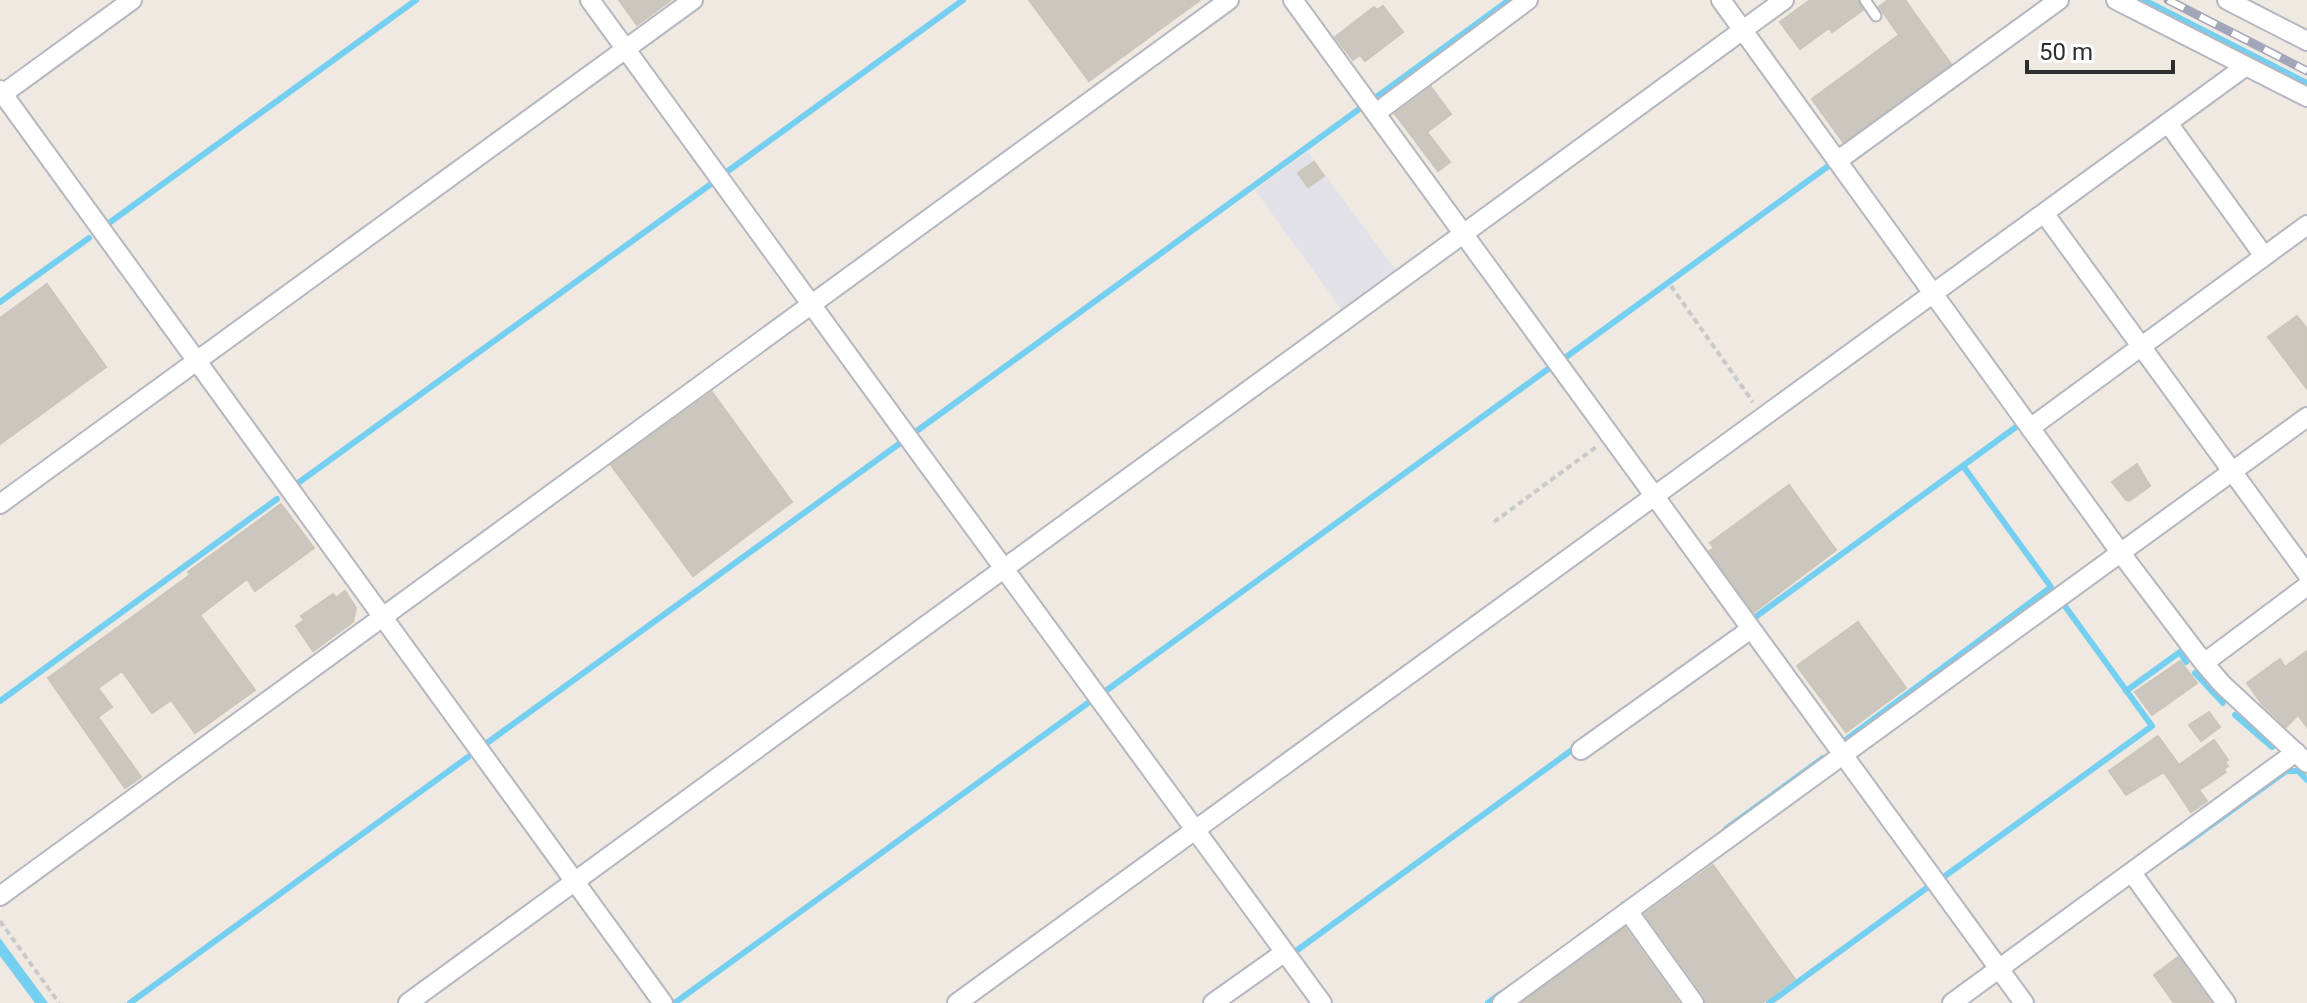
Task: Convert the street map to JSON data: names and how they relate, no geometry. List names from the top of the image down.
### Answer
{
  "scale_bar": "50 m"
}
